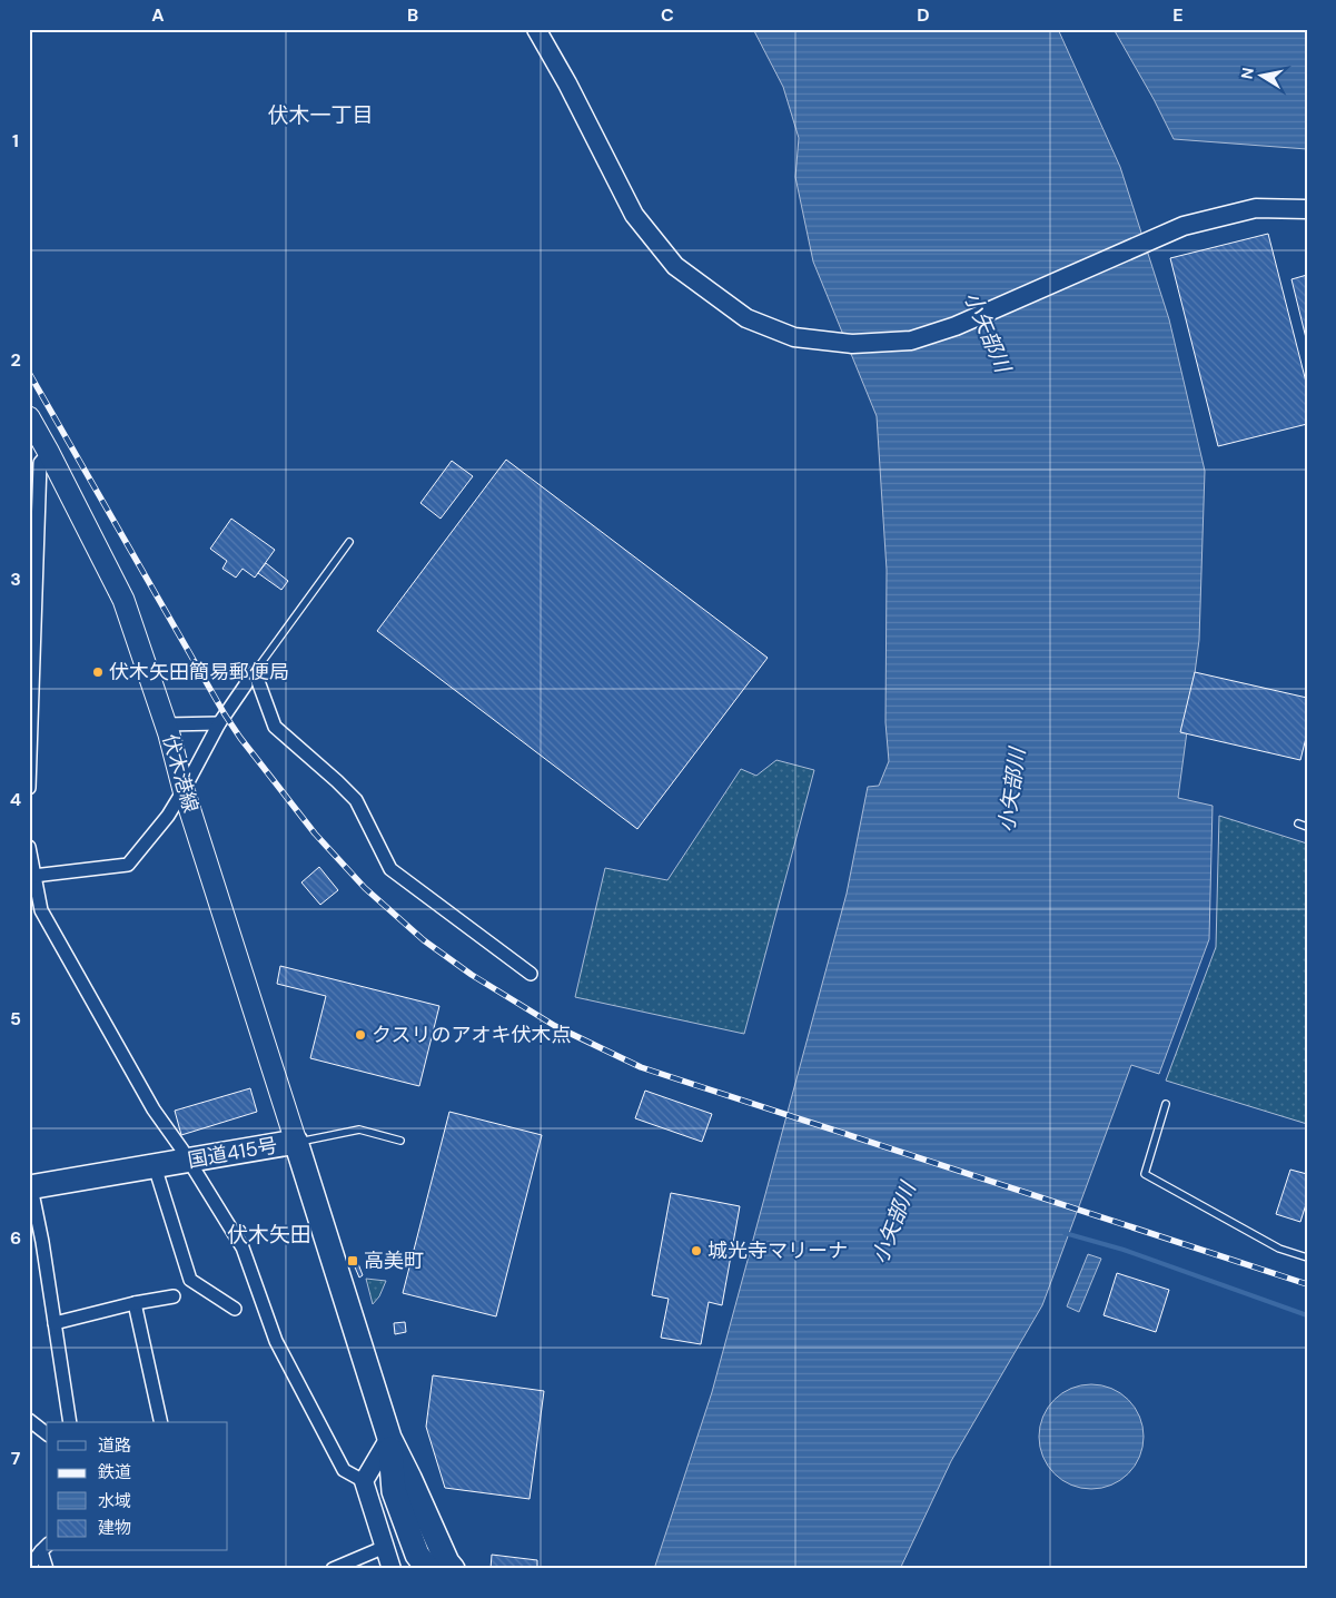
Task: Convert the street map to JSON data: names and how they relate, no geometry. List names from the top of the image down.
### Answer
{
  "streets": {
    "highway": ["国道415号"],
    "main road": ["伏木港線"]
  },
  "crossings": [
    ["伏木港線", "国道415号"]
  ],
  "districts": ["伏木一丁目", "伏木矢田"],
  "water": ["小矢部川"],
  "places": {
    "other": ["伏木矢田簡易郵便局", "クスリのアオキ伏木点", "城光寺マリーナ"],
    "transit": ["高美町"]
  },
  "legend": [
    "道路",
    "鉄道",
    "水域",
    "建物"
  ],
  "north": "left",
  "grid": {
    "columns": [
      "A",
      "B",
      "C",
      "D",
      "E"
    ],
    "rows": [
      "1",
      "2",
      "3",
      "4",
      "5",
      "6",
      "7"
    ]
  }
}
